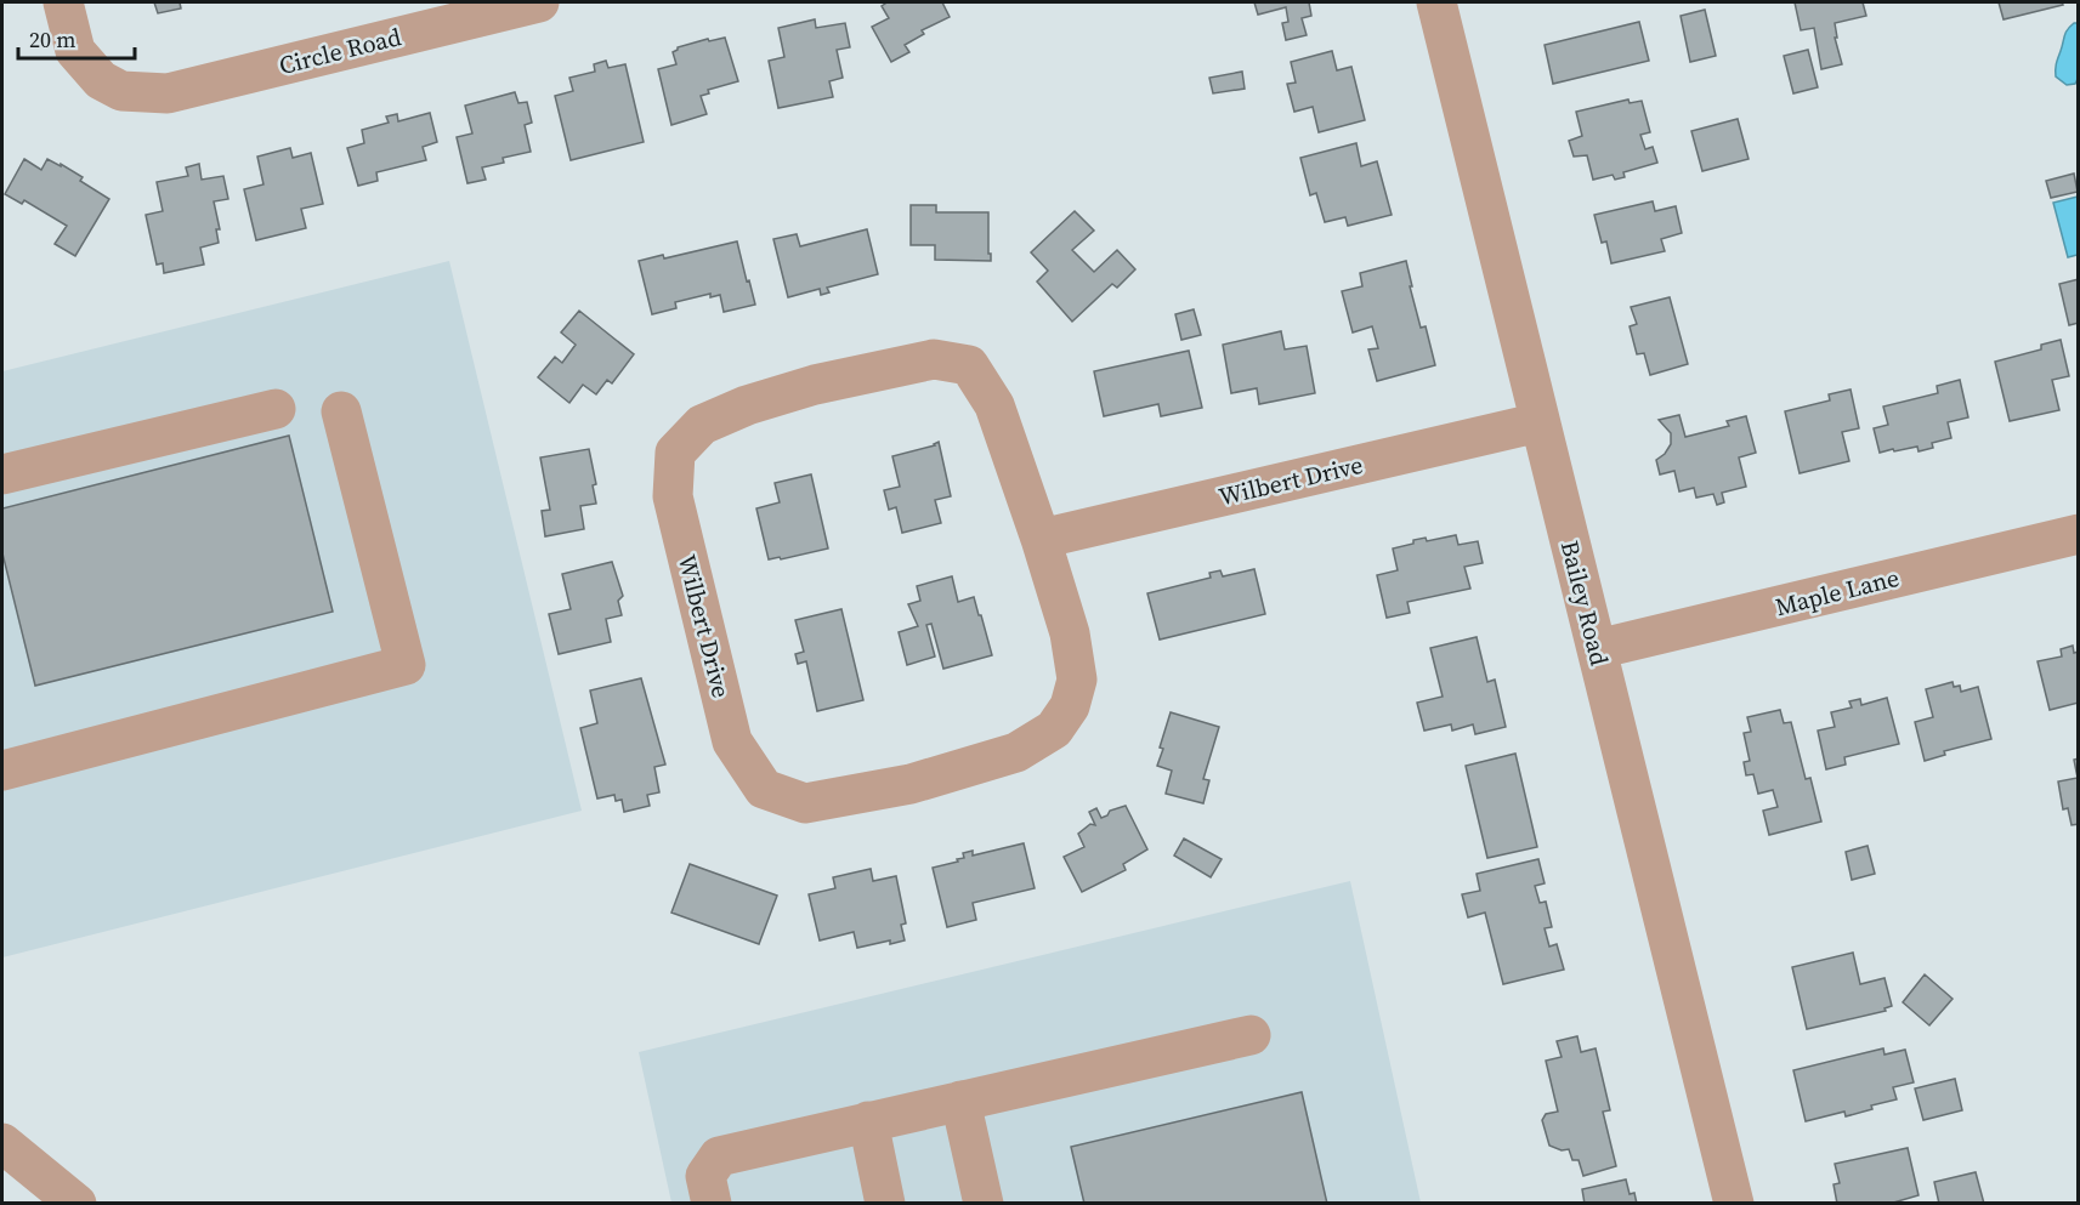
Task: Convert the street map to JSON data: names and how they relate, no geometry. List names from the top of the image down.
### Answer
{
  "streets": {
    "street": [
      "Circle Road",
      "Wilbert Drive",
      "Maple Lane",
      "Bailey Road"
    ]
  },
  "crossings": [
    ["Wilbert Drive", "Bailey Road"],
    ["Maple Lane", "Bailey Road"]
  ],
  "scale_bar": "20 m"
}
